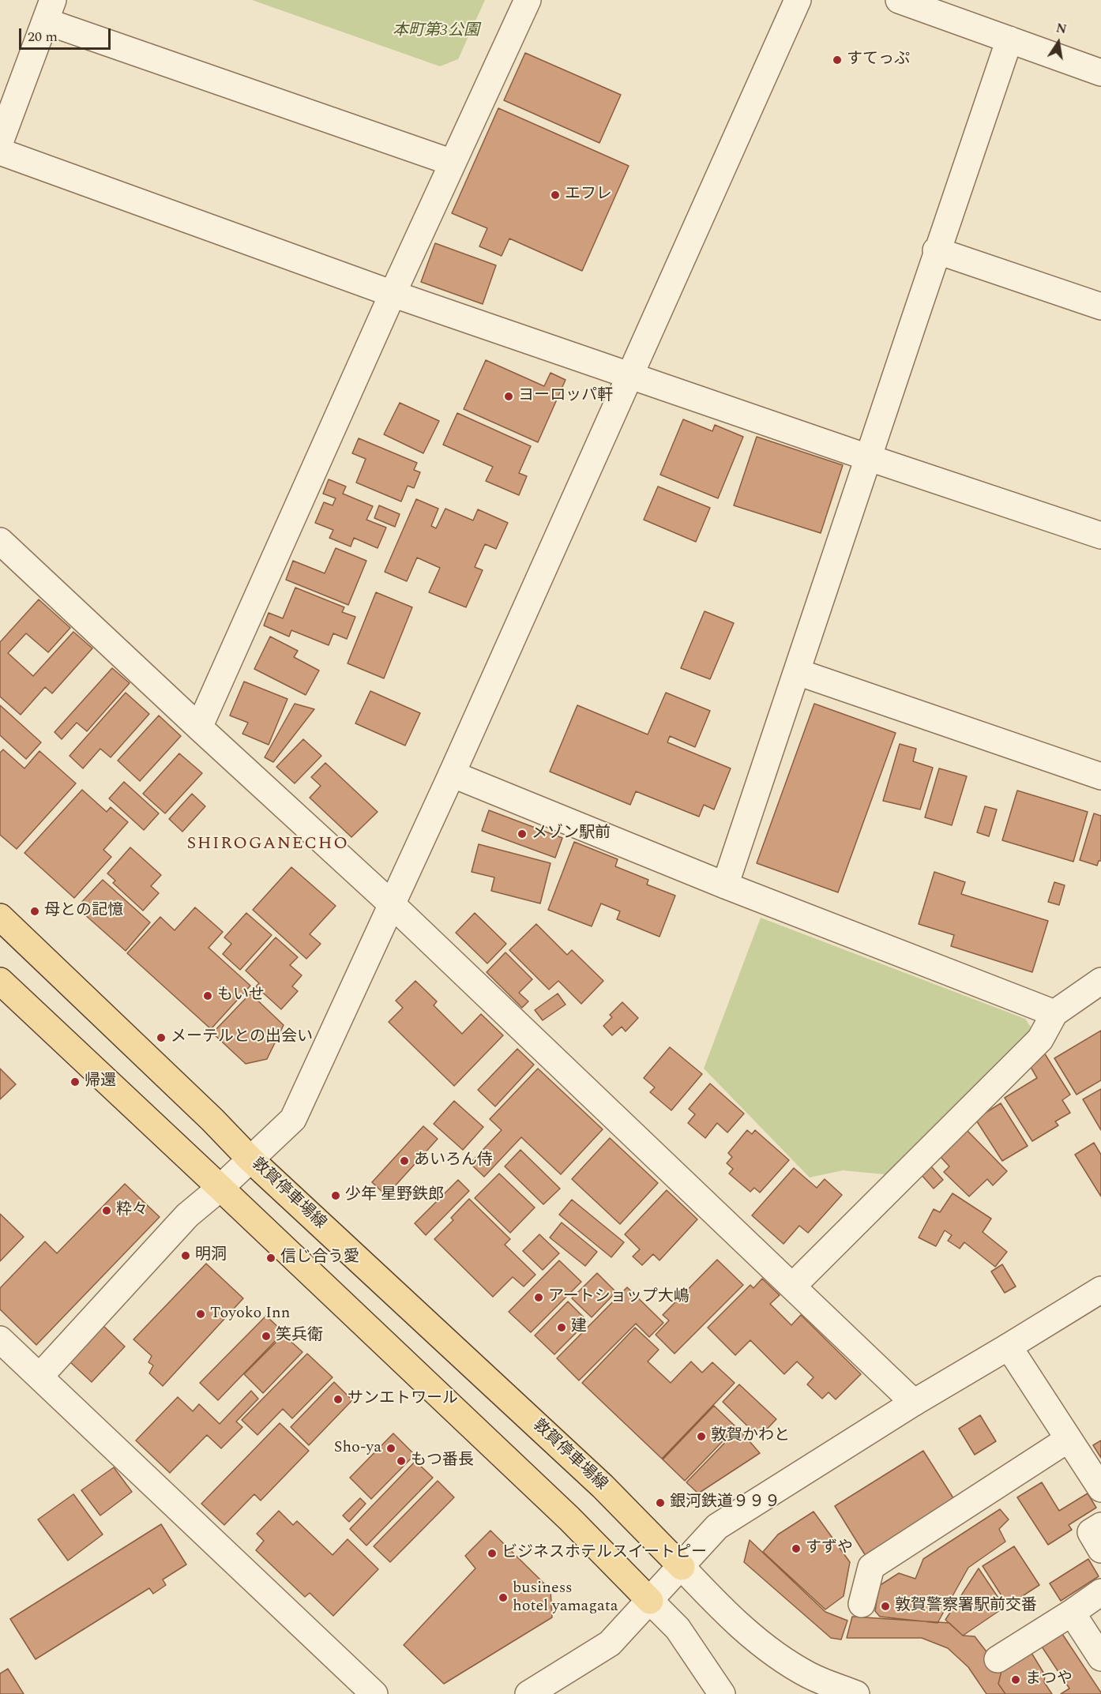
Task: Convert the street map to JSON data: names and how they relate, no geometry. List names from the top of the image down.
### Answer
{
  "streets": {
    "main road": ["敦賀停車場線"]
  },
  "districts": ["SHIROGANECHO"],
  "parks": ["本町第3公園"],
  "places": [
    "すてっぷ",
    "エフレ",
    "ヨーロッパ軒",
    "メゾン駅前",
    "母との記憶",
    "もいせ",
    "メーテルとの出会い",
    "帰還",
    "あいろん侍",
    "少年 星野鉄郎",
    "粋々",
    "明洞",
    "信じ合う愛",
    "アートショップ大嶋",
    "Toyoko Inn",
    "建",
    "笑兵衛",
    "サンエトワール",
    "敦賀かわと",
    "Sho-ya",
    "もつ番長",
    "銀河鉄道９９９",
    "すずや",
    "ビジネスホテルスイートピー",
    "business hotel yamagata",
    "敦賀警察署駅前交番",
    "まつや"
  ],
  "scale_bar": "20 m",
  "north": "top"
}
